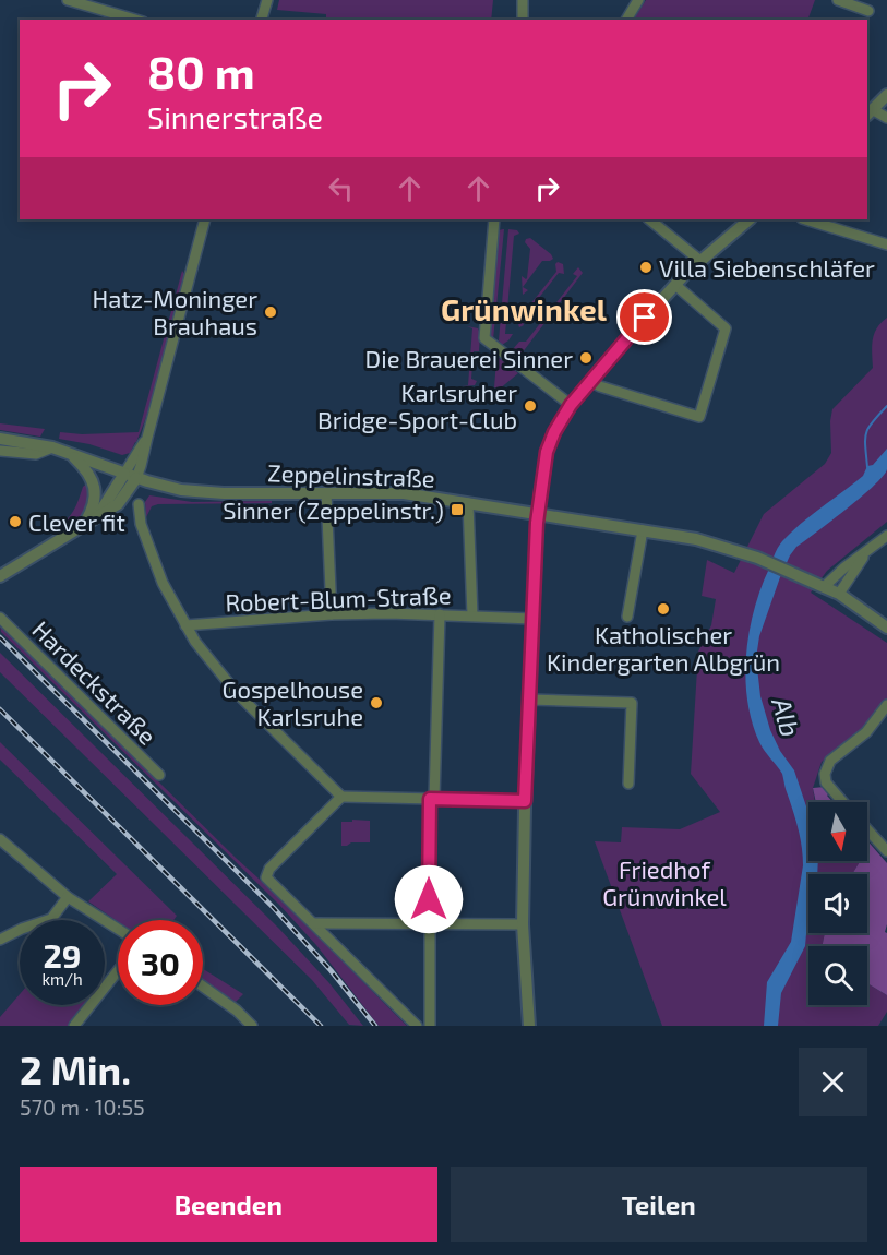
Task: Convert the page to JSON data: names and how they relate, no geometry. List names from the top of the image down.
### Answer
{
  "streets": {
    "street": ["Zeppelinstraße", "Robert-Blum-Straße", "Hardeckstraße"]
  },
  "districts": ["Grünwinkel"],
  "water": ["Alb"],
  "parks": ["Friedhof Grünwinkel"],
  "places": {
    "other": [
      "Villa Siebenschläfer",
      "Hatz-Moninger Brauhaus",
      "Die Brauerei Sinner",
      "Karlsruher Bridge-Sport-Club",
      "Clever fit",
      "Katholischer Kindergarten Albgrün",
      "Gospelhouse Karlsruhe"
    ],
    "transit": ["Sinner (Zeppelinstr.)"]
  },
  "north": "bottom",
  "page": {
    "turn": ["80 m", "Sinnerstraße"],
    "speed": "29 km/h",
    "limit": "30",
    "heading": ["2 Min.", "570 m · 10:55"],
    "buttons": ["Beenden", "Teilen"]
  }
}
